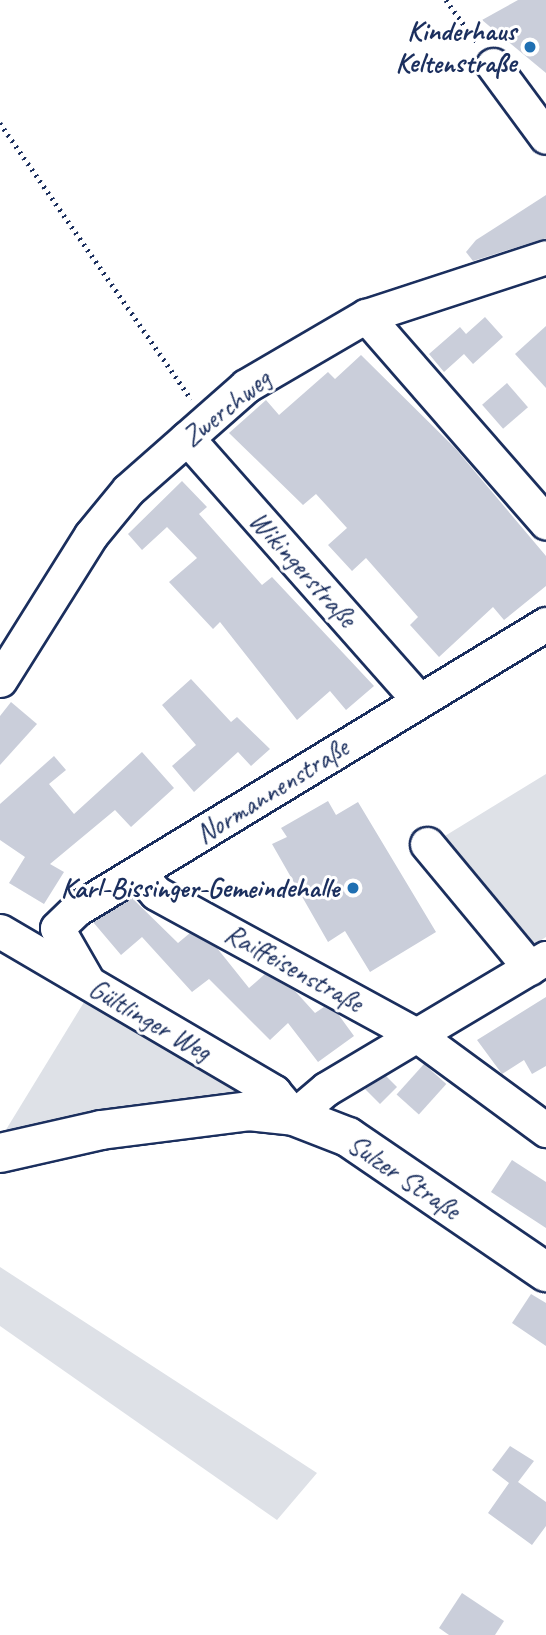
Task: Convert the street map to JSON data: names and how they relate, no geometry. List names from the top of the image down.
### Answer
{
  "streets": {
    "main road": ["Sulzer Straße"],
    "street": [
      "Zwerchweg",
      "Wikingerstraße",
      "Normannenstraße",
      "Raiffeisenstraße",
      "Gültlinger Weg"
    ]
  },
  "crossings": [
    ["Zwerchweg", "Wikingerstraße"],
    ["Wikingerstraße", "Normannenstraße"],
    ["Normannenstraße", "Raiffeisenstraße"],
    ["Normannenstraße", "Gültlinger Weg"],
    ["Gültlinger Weg", "Sulzer Straße"]
  ],
  "places": ["Kinderhaus Keltenstraße", "Karl-Bissinger-Gemeindehalle"]
}
